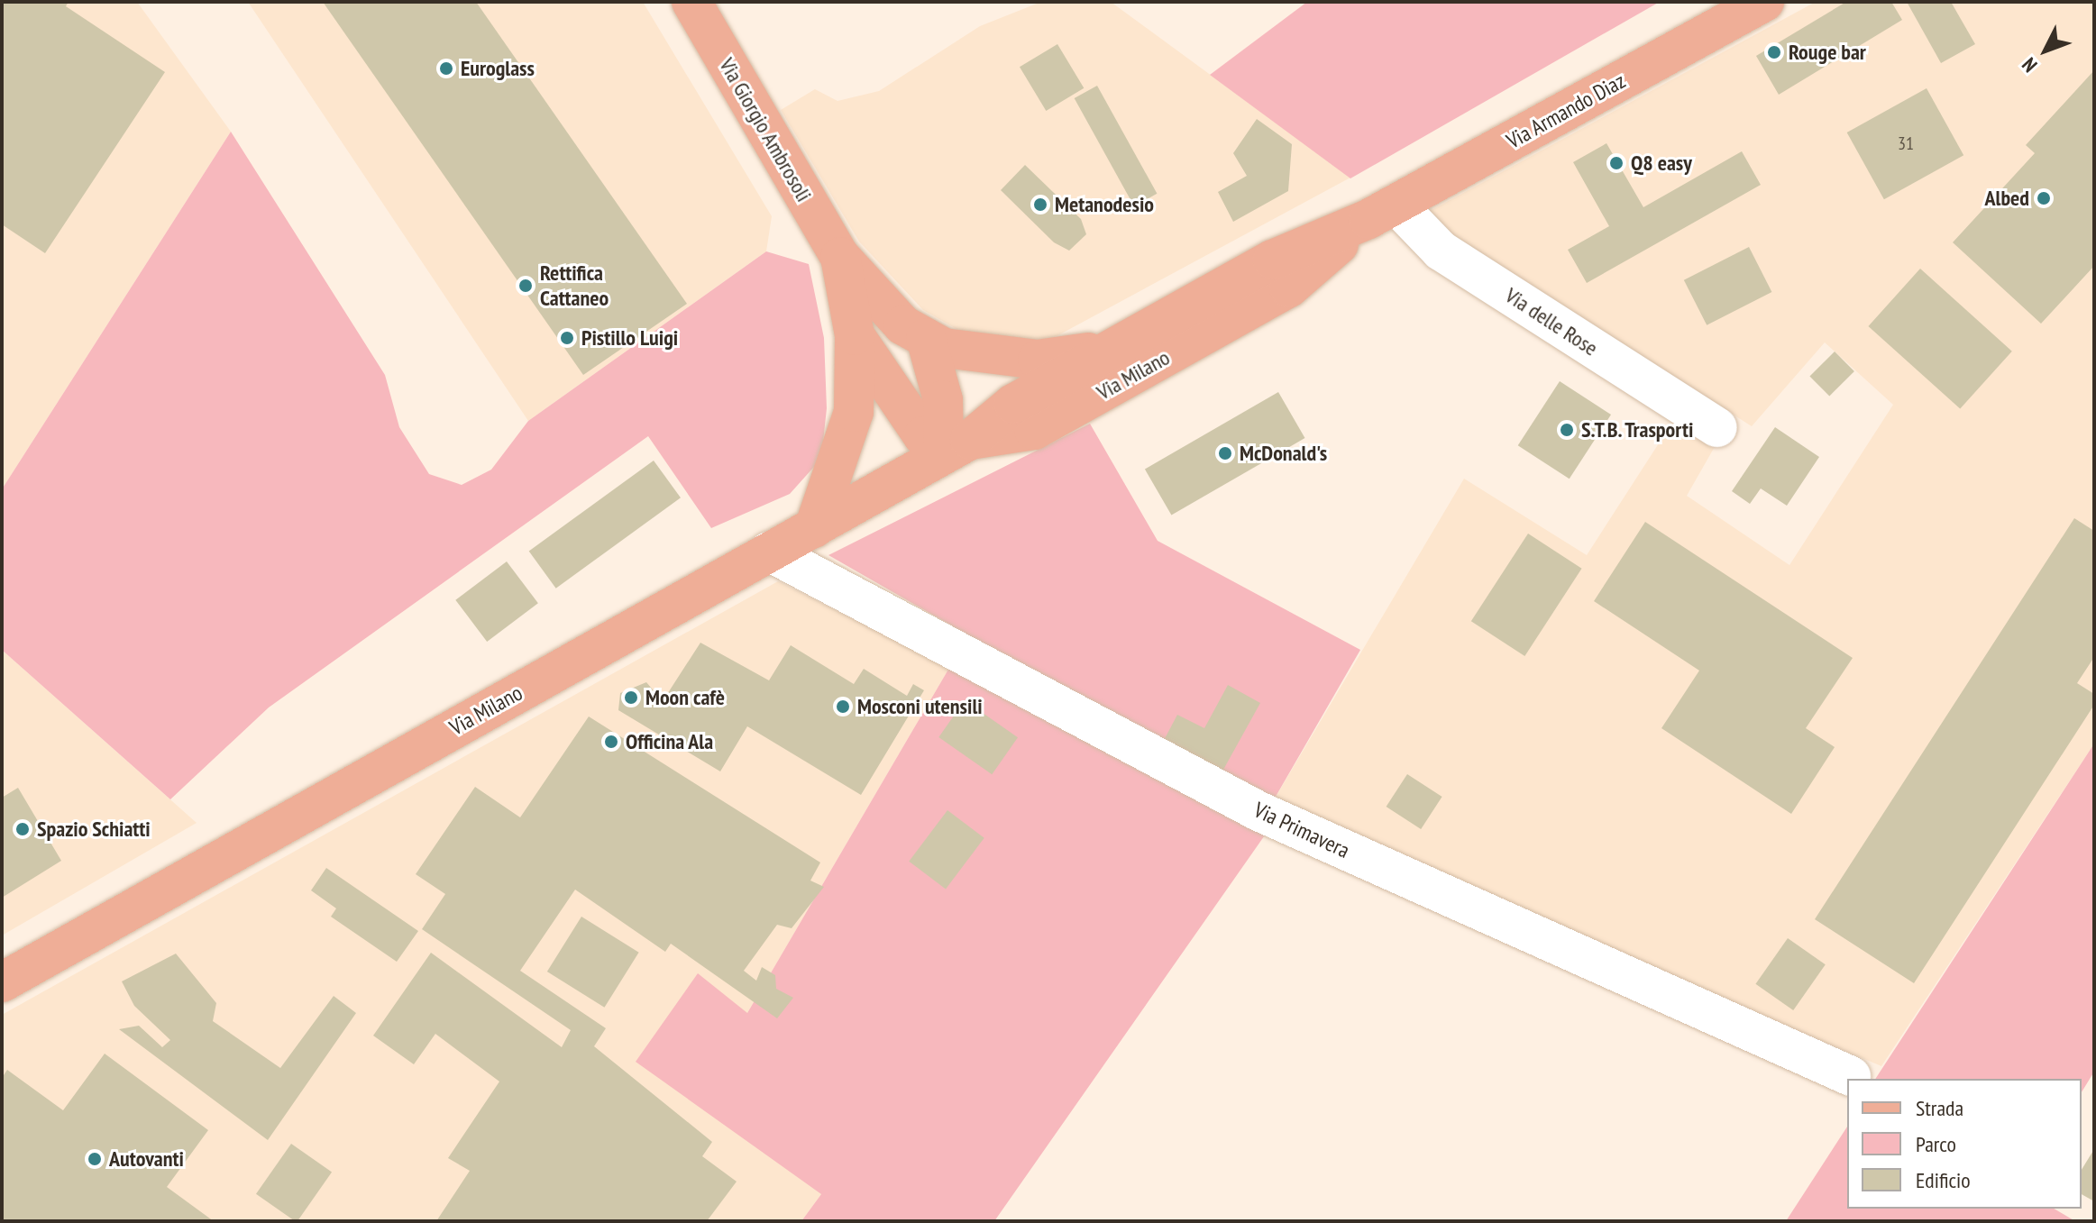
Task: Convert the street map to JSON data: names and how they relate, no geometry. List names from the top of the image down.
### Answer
{
  "streets": {
    "main road": ["Via Armando Diaz", "Via Giorgio Ambrosoli", "Via Milano"],
    "street": ["Via delle Rose", "Via Primavera"]
  },
  "crossings": [
    ["Via Armando Diaz", "Via delle Rose"],
    ["Via Armando Diaz", "Via Milano"],
    ["Via Giorgio Ambrosoli", "Via Milano"],
    ["Via Milano", "Via Primavera"]
  ],
  "places": [
    "Rouge bar",
    "Euroglass",
    "Q8 easy",
    "Albed",
    "Metanodesio",
    "Rettifica Cattaneo",
    "Pistillo Luigi",
    "S.T.B. Trasporti",
    "McDonald's",
    "Moon cafè",
    "Mosconi utensili",
    "Officina Ala",
    "Spazio Schiatti",
    "Autovanti"
  ],
  "house_numbers": ["31"],
  "legend": ["Strada", "Parco", "Edificio"],
  "north": "bottom left"
}
